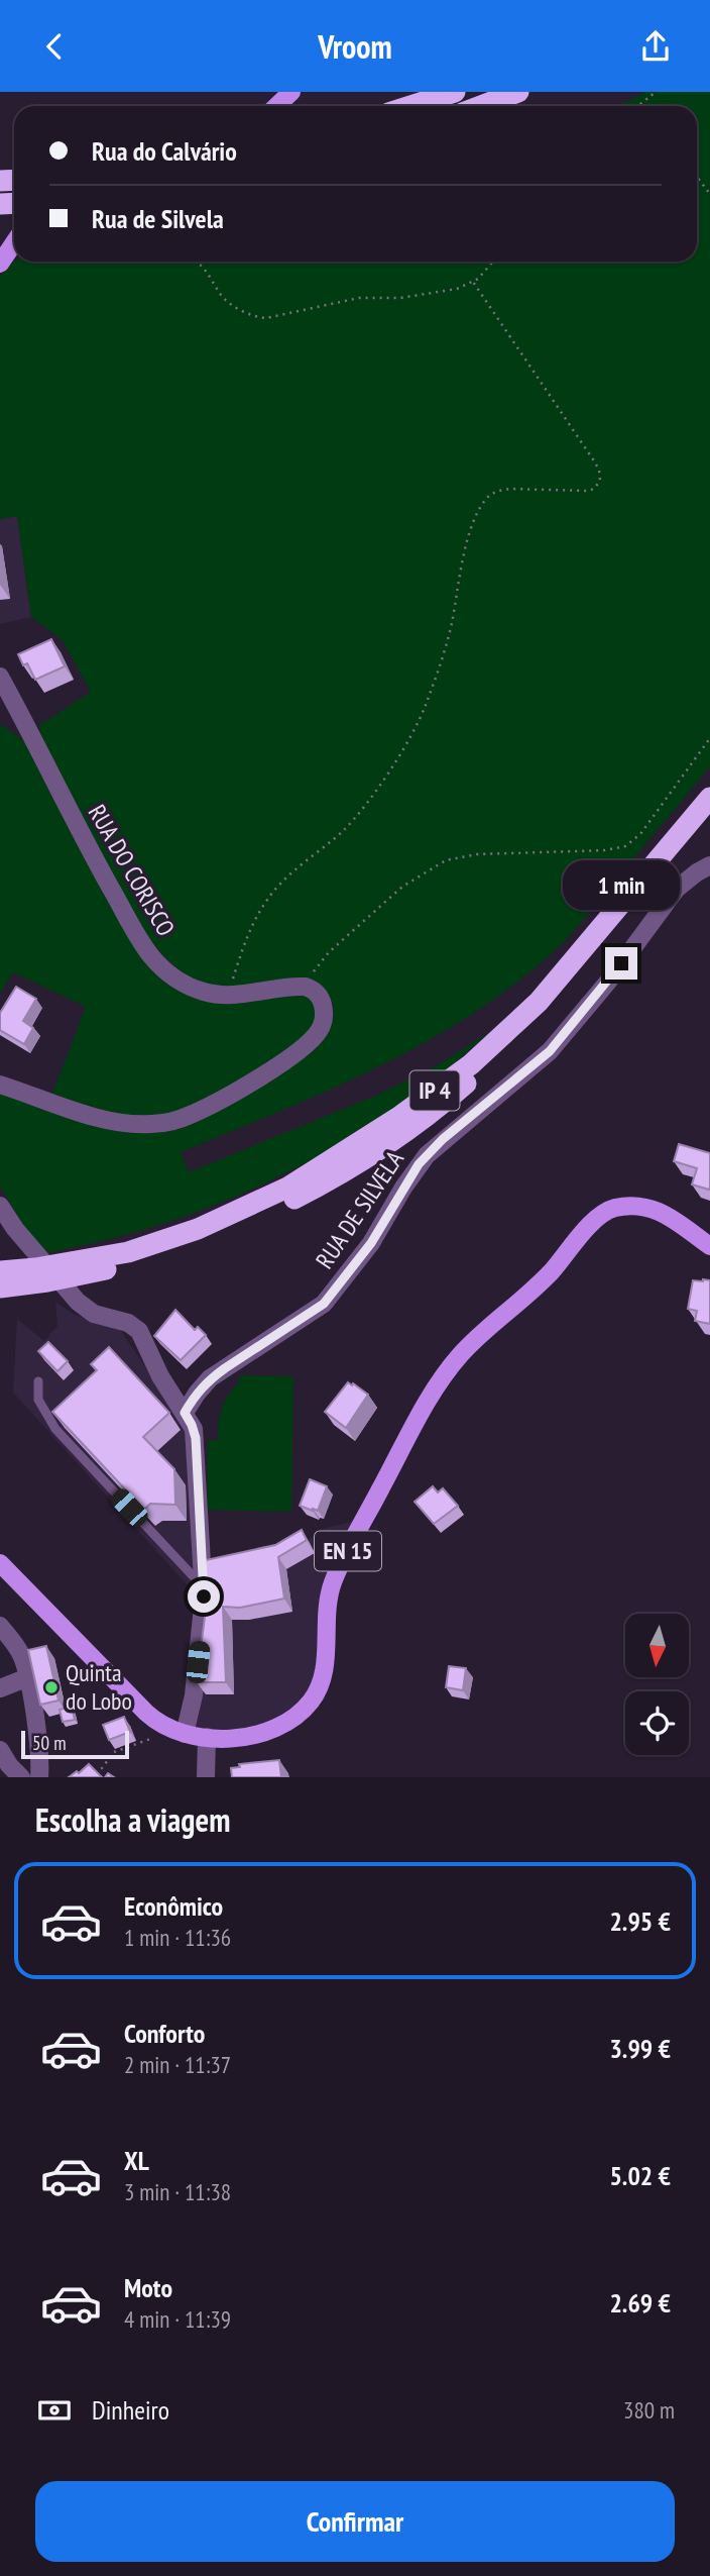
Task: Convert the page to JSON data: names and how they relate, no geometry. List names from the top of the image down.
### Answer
{
  "streets": {
    "highway": ["IP 4"],
    "main road": ["EN 15"],
    "street": ["RUA DO CORISCO", "RUA DE SILVELA"]
  },
  "places": ["Quinta do Lobo"],
  "scale_bar": "50 m",
  "north": "bottom",
  "page": {
    "header": "Vroom",
    "banner": ["Rua do Calvário", "Rua de Silvela"],
    "bubble": "1 min",
    "scale": "50 m",
    "heading": "Escolha a viagem",
    "list": [
      {
        "name": "Econômico",
        "note": "1 min · 11:36",
        "value": "2.95 €"
      },
      {
        "name": "Conforto",
        "note": "2 min · 11:37",
        "value": "3.99 €"
      },
      {
        "name": "XL",
        "note": "3 min · 11:38",
        "value": "5.02 €"
      },
      {
        "name": "Moto",
        "note": "4 min · 11:39",
        "value": "2.69 €"
      }
    ],
    "pay": ["Dinheiro", "380 m"],
    "buttons": "Confirmar"
  }
}
